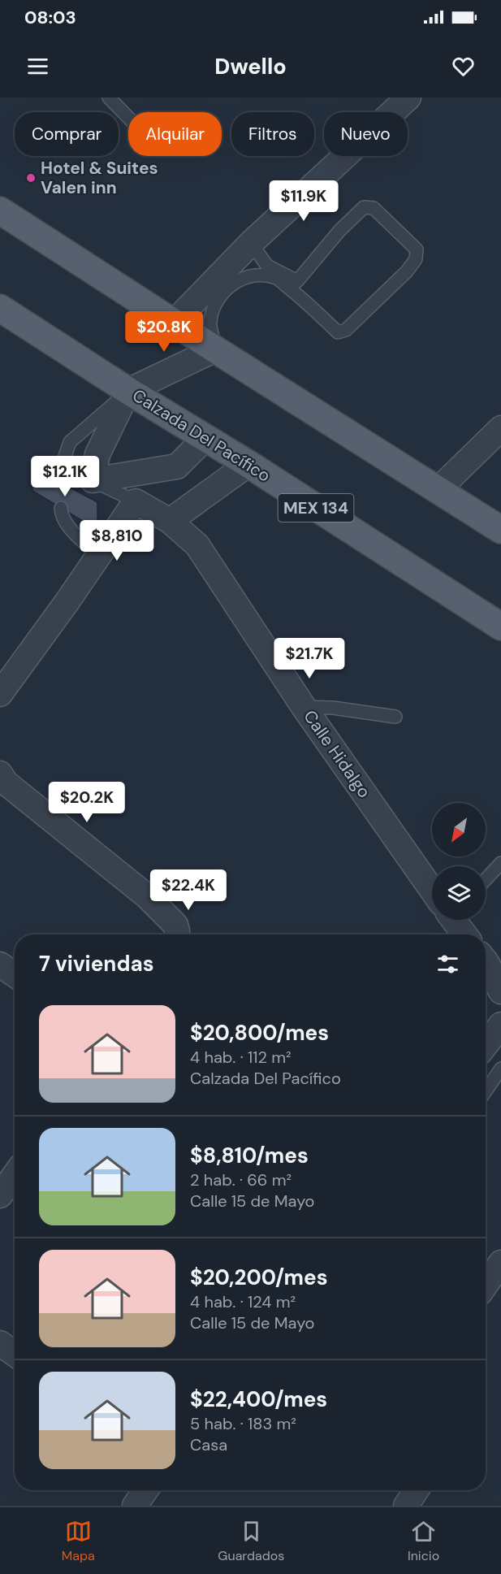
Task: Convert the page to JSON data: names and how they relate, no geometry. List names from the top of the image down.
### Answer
{
  "streets": {
    "main road": ["Calzada Del Pacífico", "MEX 134"],
    "street": ["Calle Hidalgo"]
  },
  "places": ["Hotel & Suites Valen inn"],
  "north": "bottom left",
  "page": {
    "status": "08:03",
    "header": "Dwello",
    "chip": [
      "Comprar",
      "Alquilar",
      "Filtros",
      "Nuevo"
    ],
    "price": [
      "$11.9K",
      "$20.8K",
      "$12.1K",
      "$8,810",
      "$21.7K",
      "$20.2K",
      "$22.4K"
    ],
    "heading": "7 viviendas",
    "list": [
      {
        "name": "$20,800/mes",
        "note": "4 hab. · 112 m² · Calzada Del Pacífico"
      },
      {
        "name": "$8,810/mes",
        "note": "2 hab. · 66 m² · Calle 15 de Mayo"
      },
      {
        "name": "$20,200/mes",
        "note": "4 hab. · 124 m² · Calle 15 de Mayo"
      },
      {
        "name": "$22,400/mes",
        "note": "5 hab. · 183 m² · Casa"
      }
    ],
    "tabs": ["Mapa", "Guardados", "Inicio"]
  }
}
